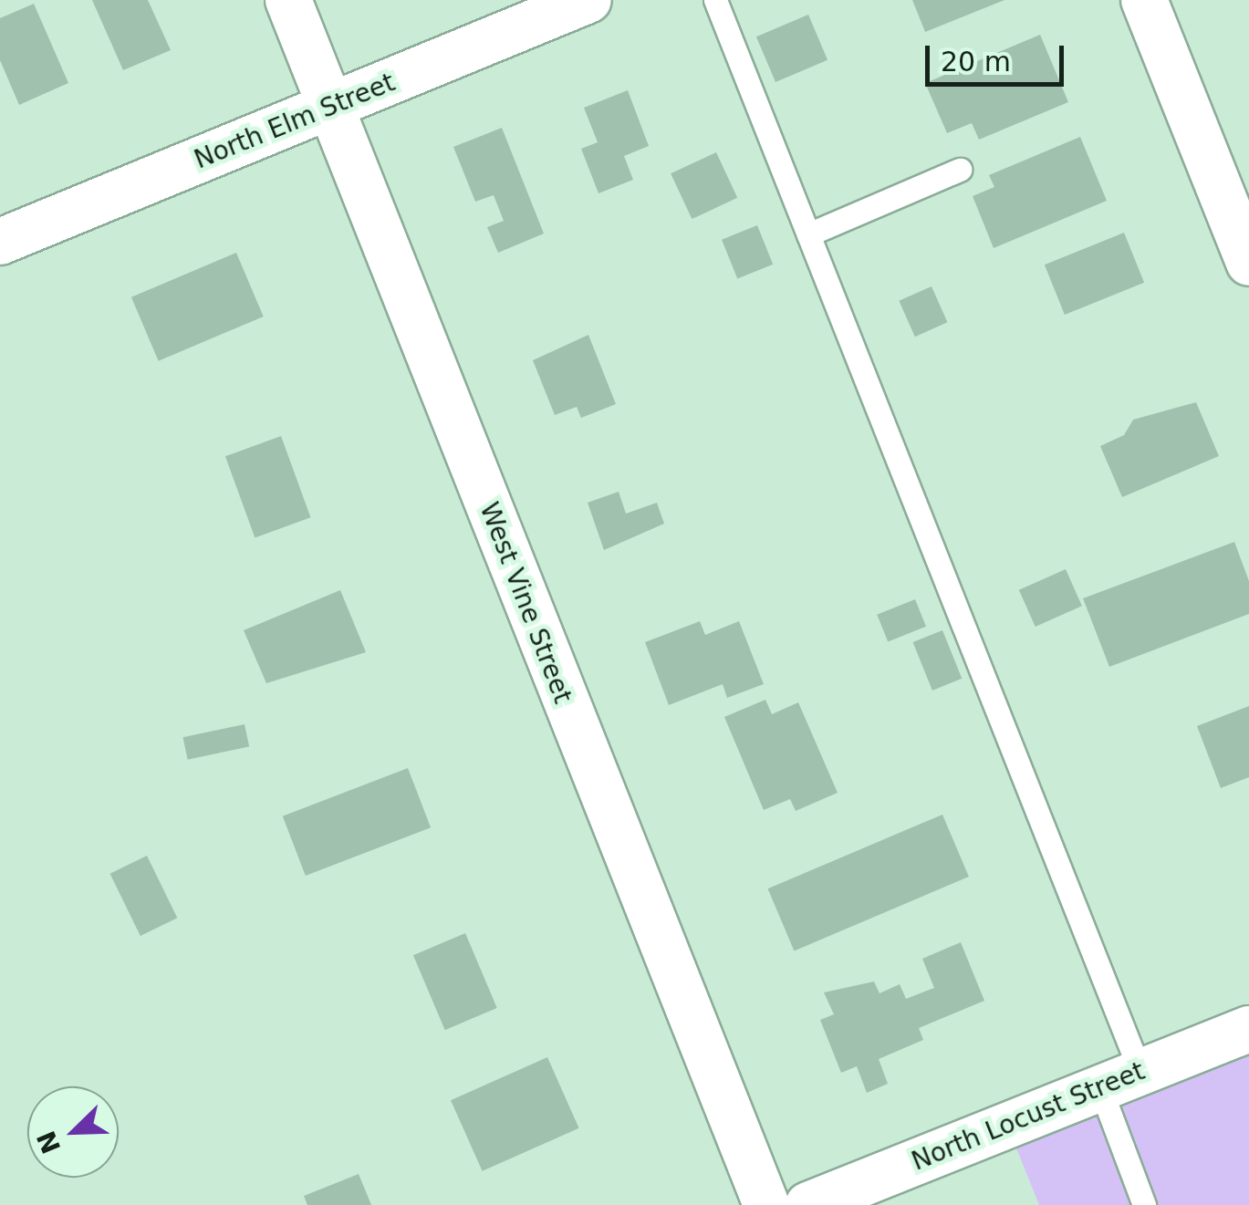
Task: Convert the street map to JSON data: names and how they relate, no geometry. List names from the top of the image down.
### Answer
{
  "streets": {
    "street": ["North Elm Street", "West Vine Street", "North Locust Street"]
  },
  "crossings": [
    ["North Elm Street", "West Vine Street"]
  ],
  "scale_bar": "20 m",
  "north": "bottom left"
}
